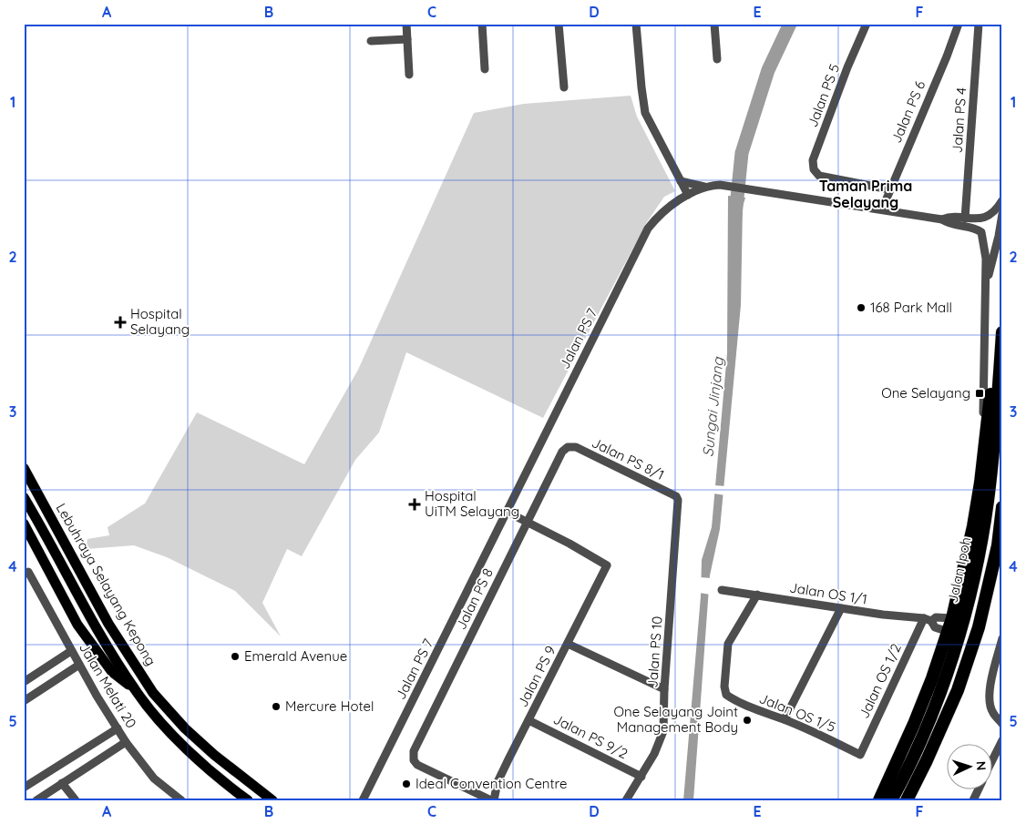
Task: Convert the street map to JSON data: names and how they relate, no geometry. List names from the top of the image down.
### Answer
{
  "streets": {
    "highway": ["Jalan Ipoh"],
    "main road": ["Lebuhraya Selayang Kepong"],
    "street": [
      "Jalan PS 5",
      "Jalan PS 6",
      "Jalan PS 4",
      "Jalan PS 7",
      "Jalan PS 8/1",
      "Jalan OS 1/1",
      "Jalan PS 8",
      "Jalan PS 10",
      "Jalan PS 9",
      "Jalan OS 1/2",
      "Jalan Melati 20",
      "Jalan OS 1/5",
      "Jalan PS 9/2"
    ]
  },
  "crossings": [
    ["Jalan PS 5", "Jalan PS 6"],
    ["Jalan PS 6", "Jalan PS 7"],
    ["Jalan PS 4", "Jalan PS 7"],
    ["Jalan PS 8/1", "Jalan PS 8"],
    ["Jalan PS 8/1", "Jalan PS 10"],
    ["Jalan OS 1/1", "Jalan OS 1/2"],
    ["Jalan OS 1/1", "Jalan OS 1/5"],
    ["Jalan PS 8", "Jalan PS 9"],
    ["Jalan PS 10", "Jalan PS 9/2"],
    ["Jalan PS 9", "Jalan PS 9/2"],
    ["Jalan OS 1/2", "Jalan OS 1/5"]
  ],
  "districts": ["Taman Prima Selayang"],
  "water": ["Sungai Jinjang"],
  "places": {
    "other": [
      "168 Park Mall",
      "Emerald Avenue",
      "Mercure Hotel",
      "One Selayang Joint Management Body",
      "Ideal Convention Centre"
    ],
    "health": ["Hospital Selayang", "Hospital UiTM Selayang"],
    "transit": ["One Selayang"]
  },
  "north": "right",
  "grid": {
    "columns": [
      "A",
      "B",
      "C",
      "D",
      "E",
      "F"
    ],
    "rows": [
      "1",
      "2",
      "3",
      "4",
      "5"
    ]
  }
}
